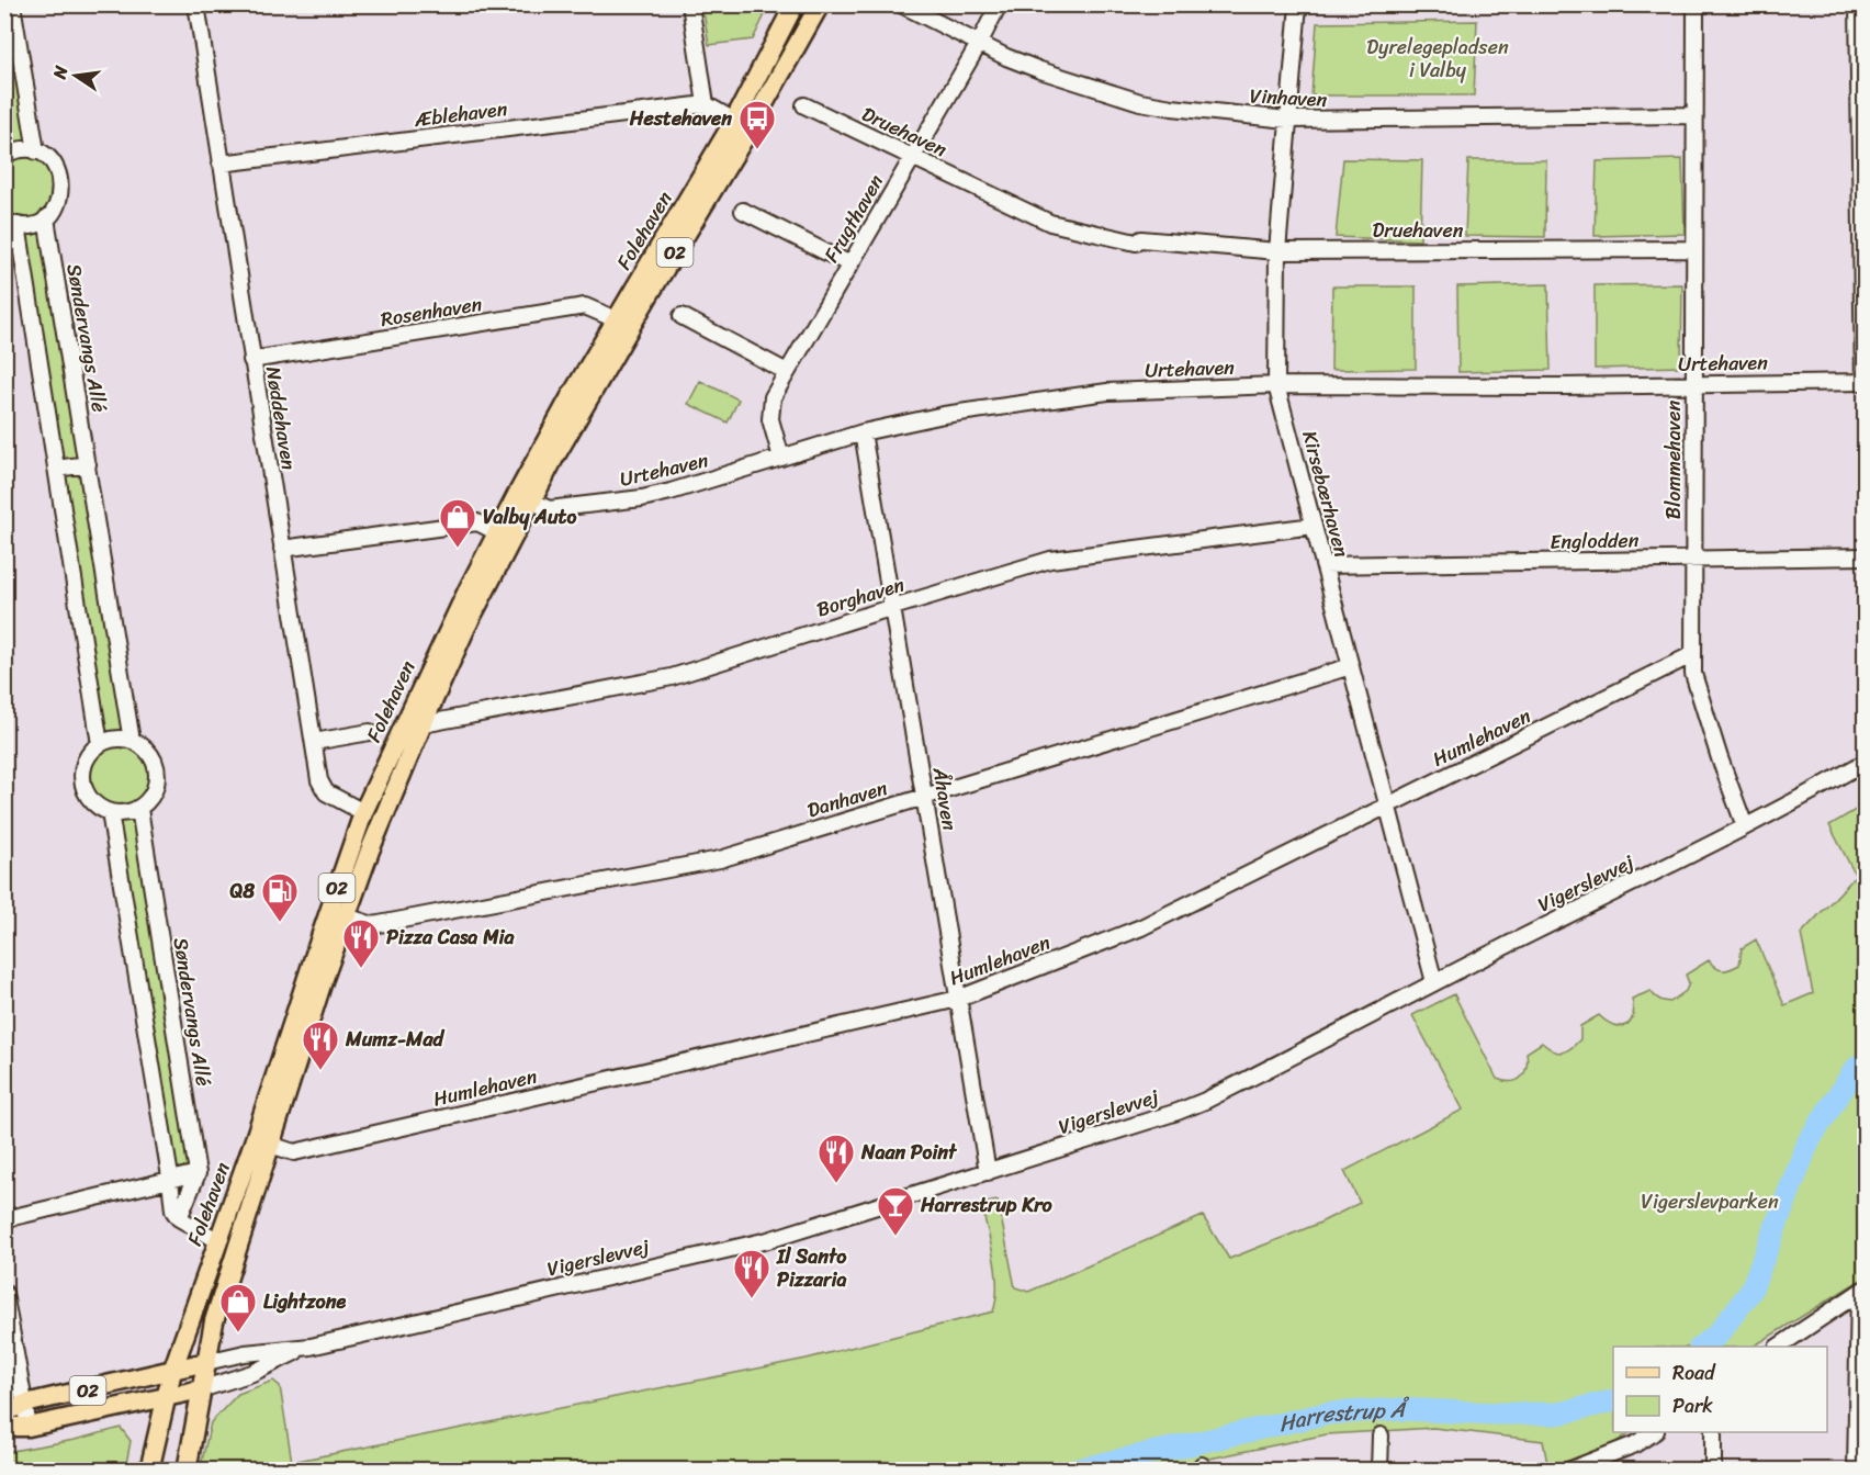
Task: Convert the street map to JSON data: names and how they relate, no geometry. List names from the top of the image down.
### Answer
{
  "streets": {
    "main road": ["Folehaven", "O2", "Vigerslevvej"],
    "street": [
      "Vinhaven",
      "Æblehaven",
      "Druehaven",
      "Frugthaven",
      "Rosenhaven",
      "Søndervangs Allé",
      "Urtehaven",
      "Nøddehaven",
      "Blommehaven",
      "Kirsebærhaven",
      "Englodden",
      "Borghaven",
      "Humlehaven",
      "Danhaven",
      "Åhaven"
    ]
  },
  "crossings": [
    ["Vinhaven", "Frugthaven"],
    ["Vinhaven", "Blommehaven"],
    ["Vinhaven", "Kirsebærhaven"],
    ["Æblehaven", "Nøddehaven"],
    ["Druehaven", "Frugthaven"],
    ["Druehaven", "Blommehaven"],
    ["Druehaven", "Kirsebærhaven"],
    ["Frugthaven", "Urtehaven"],
    ["Folehaven", "Rosenhaven"],
    ["Folehaven", "Urtehaven"],
    ["Folehaven", "Nøddehaven"],
    ["Folehaven", "Borghaven"],
    ["Folehaven", "Humlehaven"],
    ["Folehaven", "Danhaven"],
    ["Folehaven", "Vigerslevvej"],
    ["Rosenhaven", "Nøddehaven"],
    ["Urtehaven", "Blommehaven"],
    ["Urtehaven", "Kirsebærhaven"],
    ["Urtehaven", "Åhaven"],
    ["Blommehaven", "Englodden"],
    ["Blommehaven", "Humlehaven"],
    ["Blommehaven", "Vigerslevvej"],
    ["Kirsebærhaven", "Englodden"],
    ["Kirsebærhaven", "Borghaven"],
    ["Kirsebærhaven", "Humlehaven"],
    ["Kirsebærhaven", "Danhaven"],
    ["Kirsebærhaven", "Vigerslevvej"],
    ["Borghaven", "Åhaven"],
    ["Humlehaven", "Åhaven"],
    ["Danhaven", "Åhaven"],
    ["Åhaven", "Vigerslevvej"]
  ],
  "water": ["Harrestrup Å"],
  "parks": ["Dyrelegepladsen i Valby", "Vigerslevparken"],
  "places": {
    "bus stop": ["Hestehaven"],
    "shop": ["Valby Auto", "Lightzone"],
    "fuel station": ["Q8"],
    "restaurant": [
      "Pizza Casa Mia",
      "Mumz-Mad",
      "Naan Point",
      "Il Santo Pizzaria"
    ],
    "bar": ["Harrestrup Kro"]
  },
  "legend": ["Road", "Park"],
  "north": "left"
}
